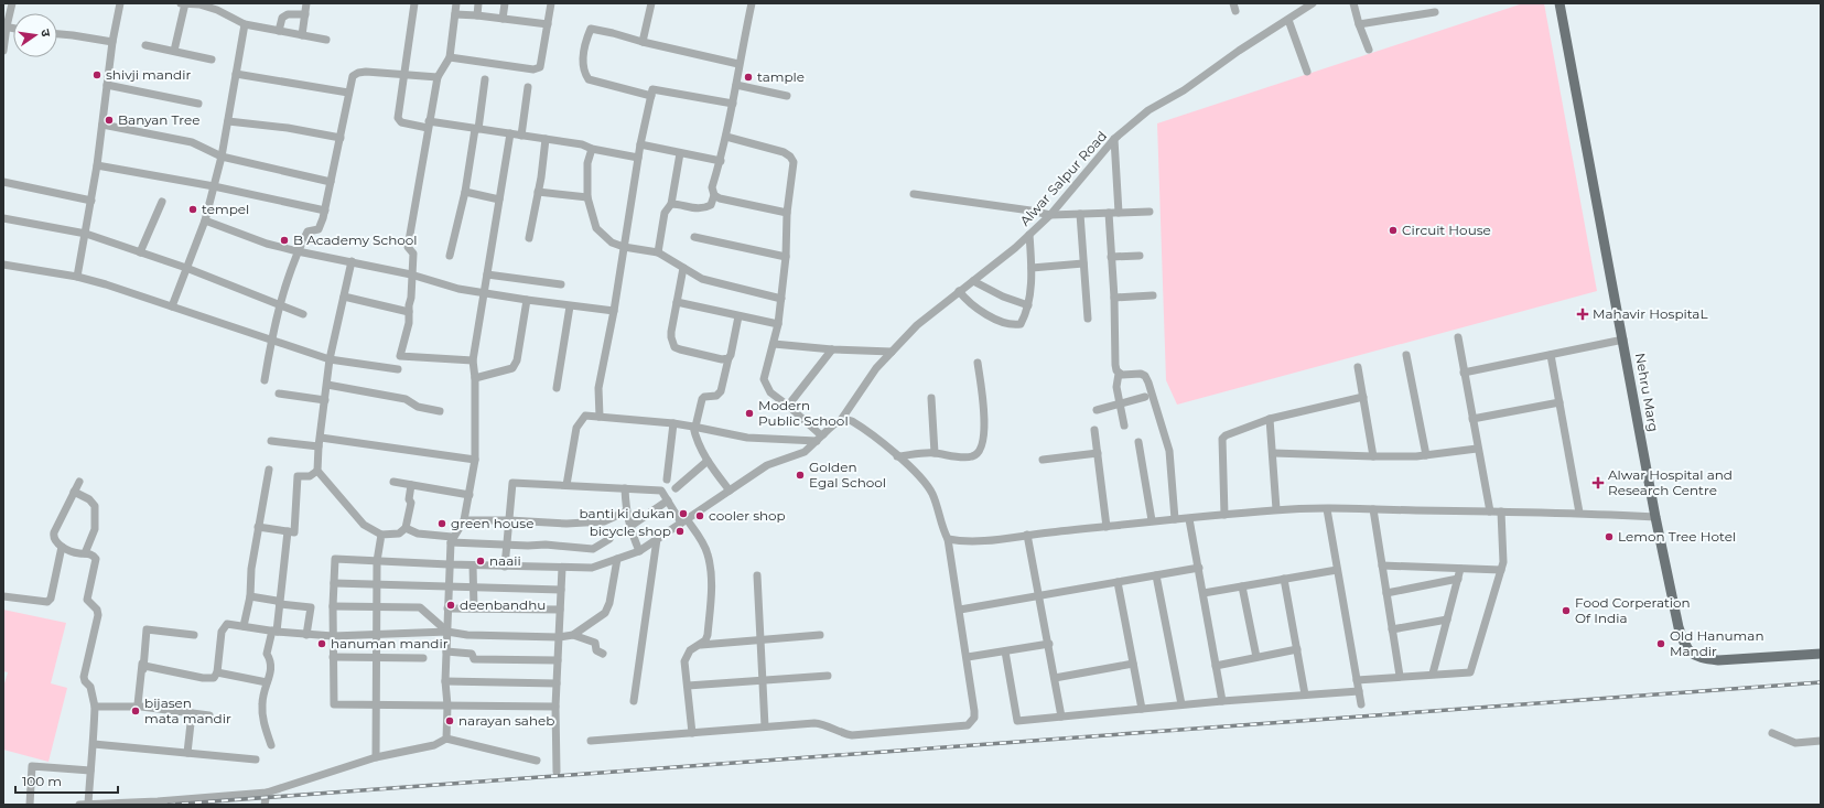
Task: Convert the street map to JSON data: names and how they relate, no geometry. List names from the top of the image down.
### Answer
{
  "streets": {
    "main road": ["Nehru Marg"],
    "street": ["Alwar Salpur Road"]
  },
  "places": {
    "other": [
      "shivji mandir",
      "tample",
      "Banyan Tree",
      "tempel",
      "Circuit House",
      "B Academy School",
      "Modern Public School",
      "Golden Egal School",
      "banti ki dukan",
      "cooler shop",
      "green house",
      "bicycle shop",
      "Lemon Tree Hotel",
      "naaii",
      "deenbandhu",
      "Food Corperation Of India",
      "hanuman mandir",
      "Old Hanuman Mandir",
      "bijasen mata mandir",
      "narayan saheb"
    ],
    "health": ["Mahavir HospitaL", "Alwar Hospital and Research Centre"]
  },
  "scale_bar": "100 m",
  "north": "right"
}
